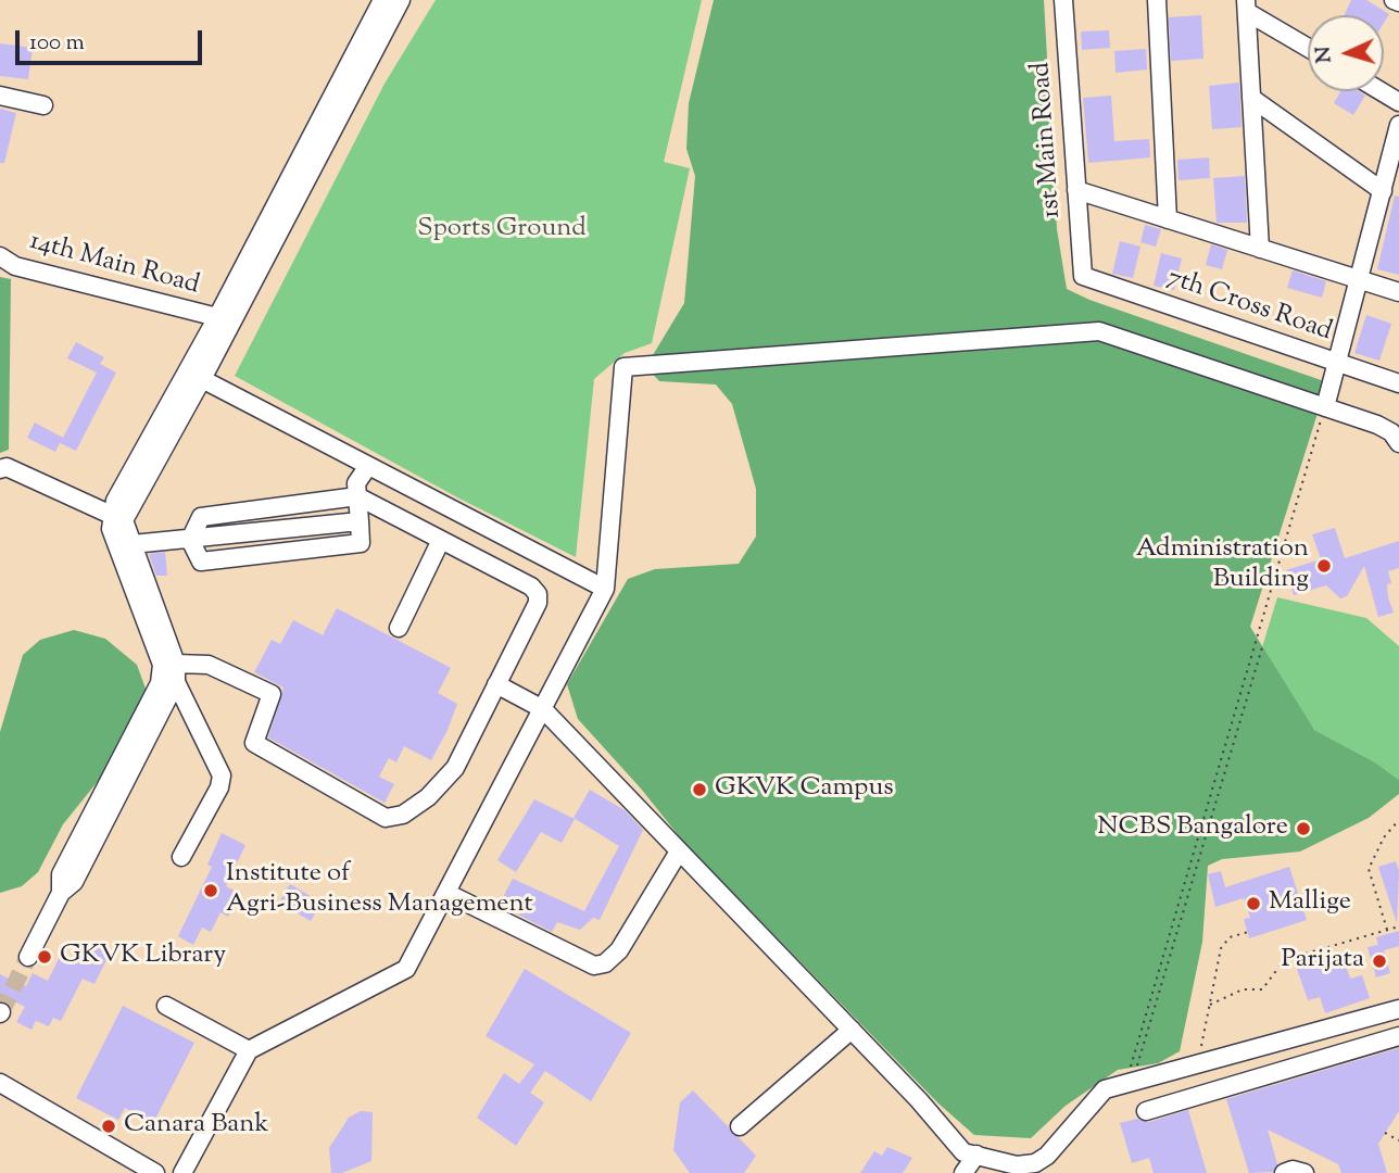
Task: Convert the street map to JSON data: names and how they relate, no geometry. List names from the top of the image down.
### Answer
{
  "streets": {
    "street": ["1st Main Road", "14th Main Road", "7th Cross Road"]
  },
  "crossings": [
    ["1st Main Road", "7th Cross Road"]
  ],
  "parks": ["Sports Ground"],
  "places": [
    "Administration Building",
    "GKVK Campus",
    "NCBS Bangalore",
    "Institute of Agri-Business Management",
    "Mallige",
    "GKVK Library",
    "Parijata",
    "Canara Bank"
  ],
  "scale_bar": "100 m",
  "north": "left"
}
